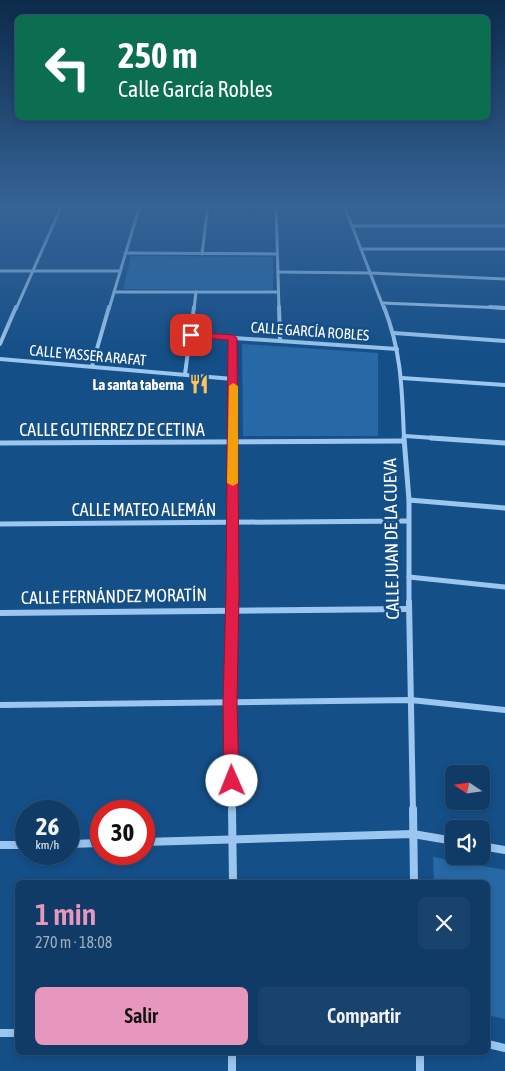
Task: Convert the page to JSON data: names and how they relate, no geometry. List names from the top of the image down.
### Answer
{
  "streets": {
    "street": [
      "CALLE GARCÍA ROBLES",
      "CALLE YASSER ARAFAT",
      "CALLE GUTIERREZ DE CETINA",
      "CALLE MATEO ALEMÁN",
      "CALLE JUAN DE LA CUEVA",
      "CALLE FERNÁNDEZ MORATÍN"
    ]
  },
  "crossings": [
    ["CALLE GARCÍA ROBLES", "CALLE JUAN DE LA CUEVA"],
    ["CALLE GUTIERREZ DE CETINA", "CALLE JUAN DE LA CUEVA"],
    ["CALLE MATEO ALEMÁN", "CALLE JUAN DE LA CUEVA"],
    ["CALLE JUAN DE LA CUEVA", "CALLE FERNÁNDEZ MORATÍN"]
  ],
  "places": {
    "restaurant": ["La santa taberna"]
  },
  "north": "left",
  "page": {
    "turn": ["250 m", "Calle García Robles"],
    "speed": "26 km/h",
    "limit": "30",
    "heading": ["1 min", "270 m · 18:08"],
    "buttons": ["Salir", "Compartir"]
  }
}
